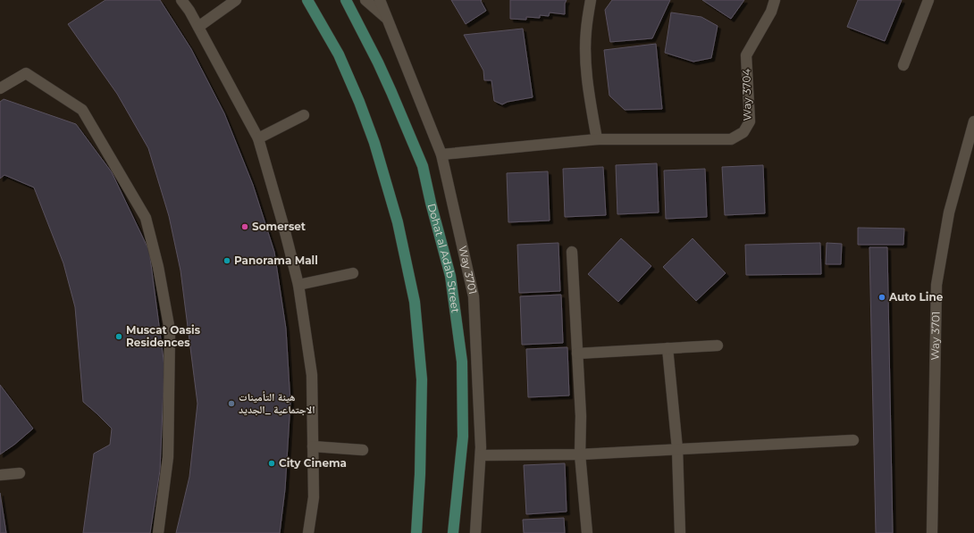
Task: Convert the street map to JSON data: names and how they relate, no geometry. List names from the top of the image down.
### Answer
{
  "streets": {
    "main road": ["Dohat al Adab Street"],
    "street": ["Way 3704", "Way 3701"]
  },
  "crossings": [
    ["Way 3704", "Way 3701"]
  ],
  "places": [
    "Somerset",
    "Panorama Mall",
    "Auto Line",
    "Muscat Oasis Residences",
    "هيئة التأمينات الاجتماعية _الجديد",
    "City Cinema"
  ]
}
